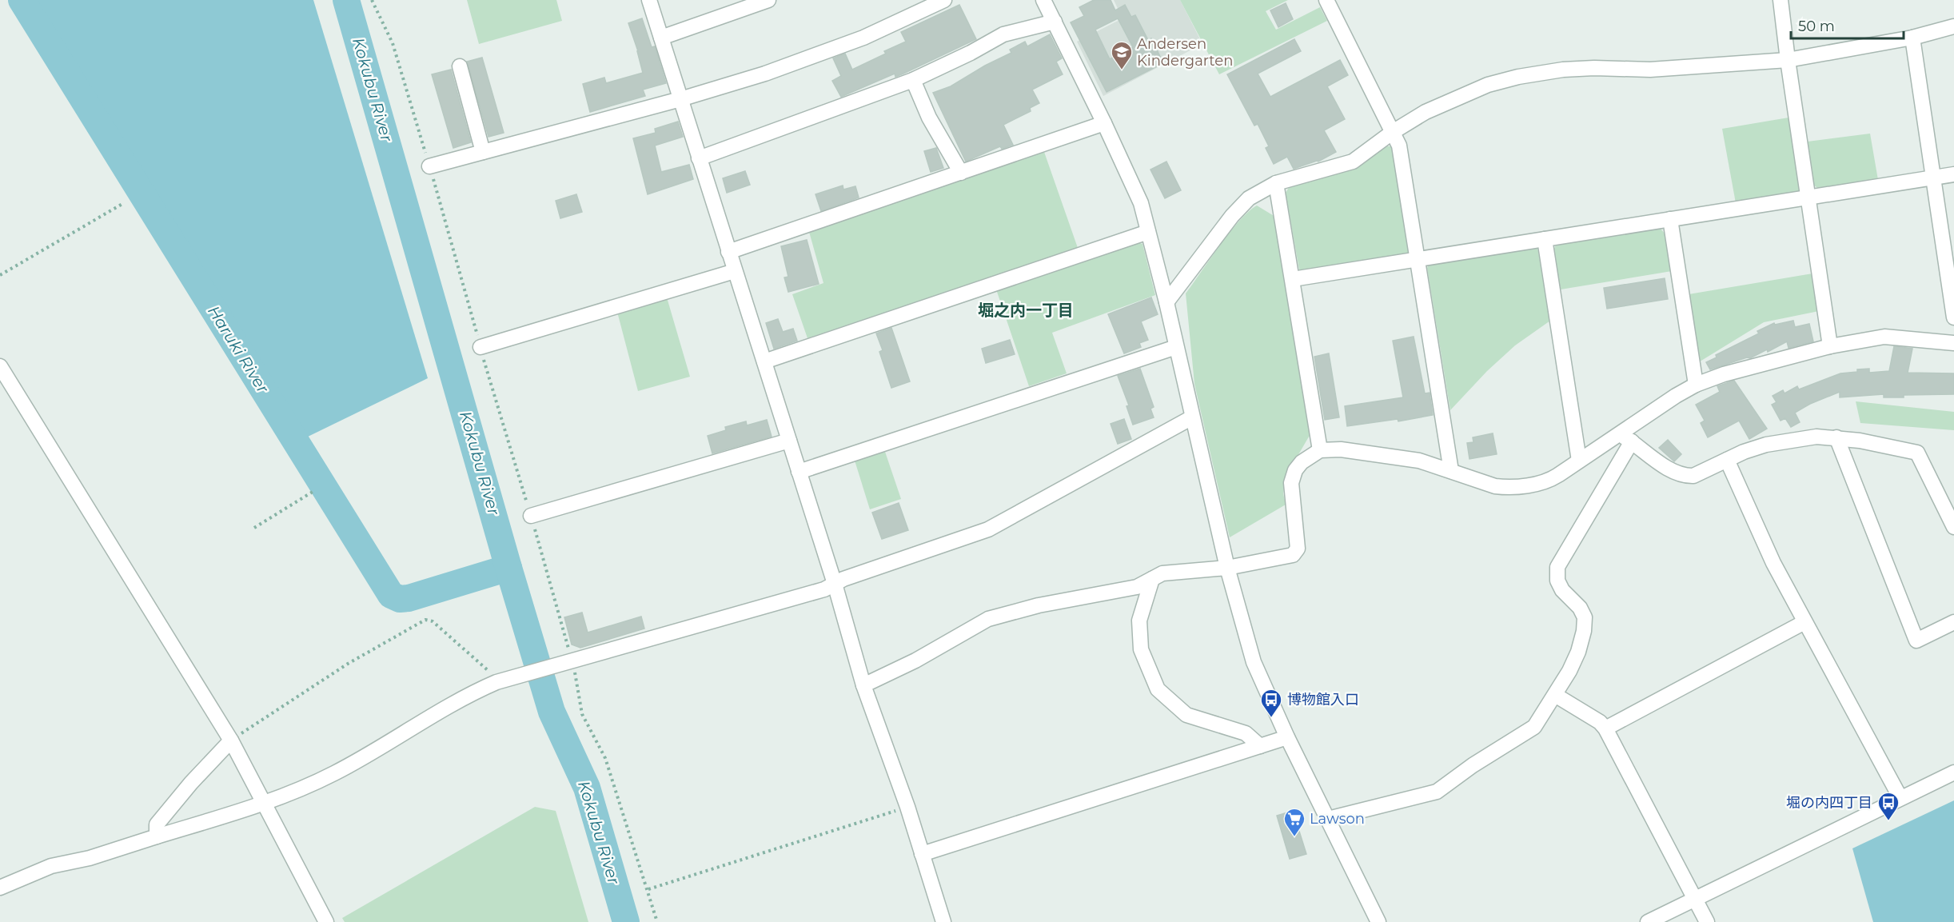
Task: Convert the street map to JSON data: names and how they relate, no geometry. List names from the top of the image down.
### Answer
{
  "districts": ["堀之内一丁目"],
  "water": ["Kokubu River", "Haruki River"],
  "places": {
    "school or university": ["Andersen Kindergarten"],
    "bus stop": ["博物館入口", "堀の内四丁目"],
    "supermarket": ["Lawson"]
  },
  "scale_bar": "50 m"
}
